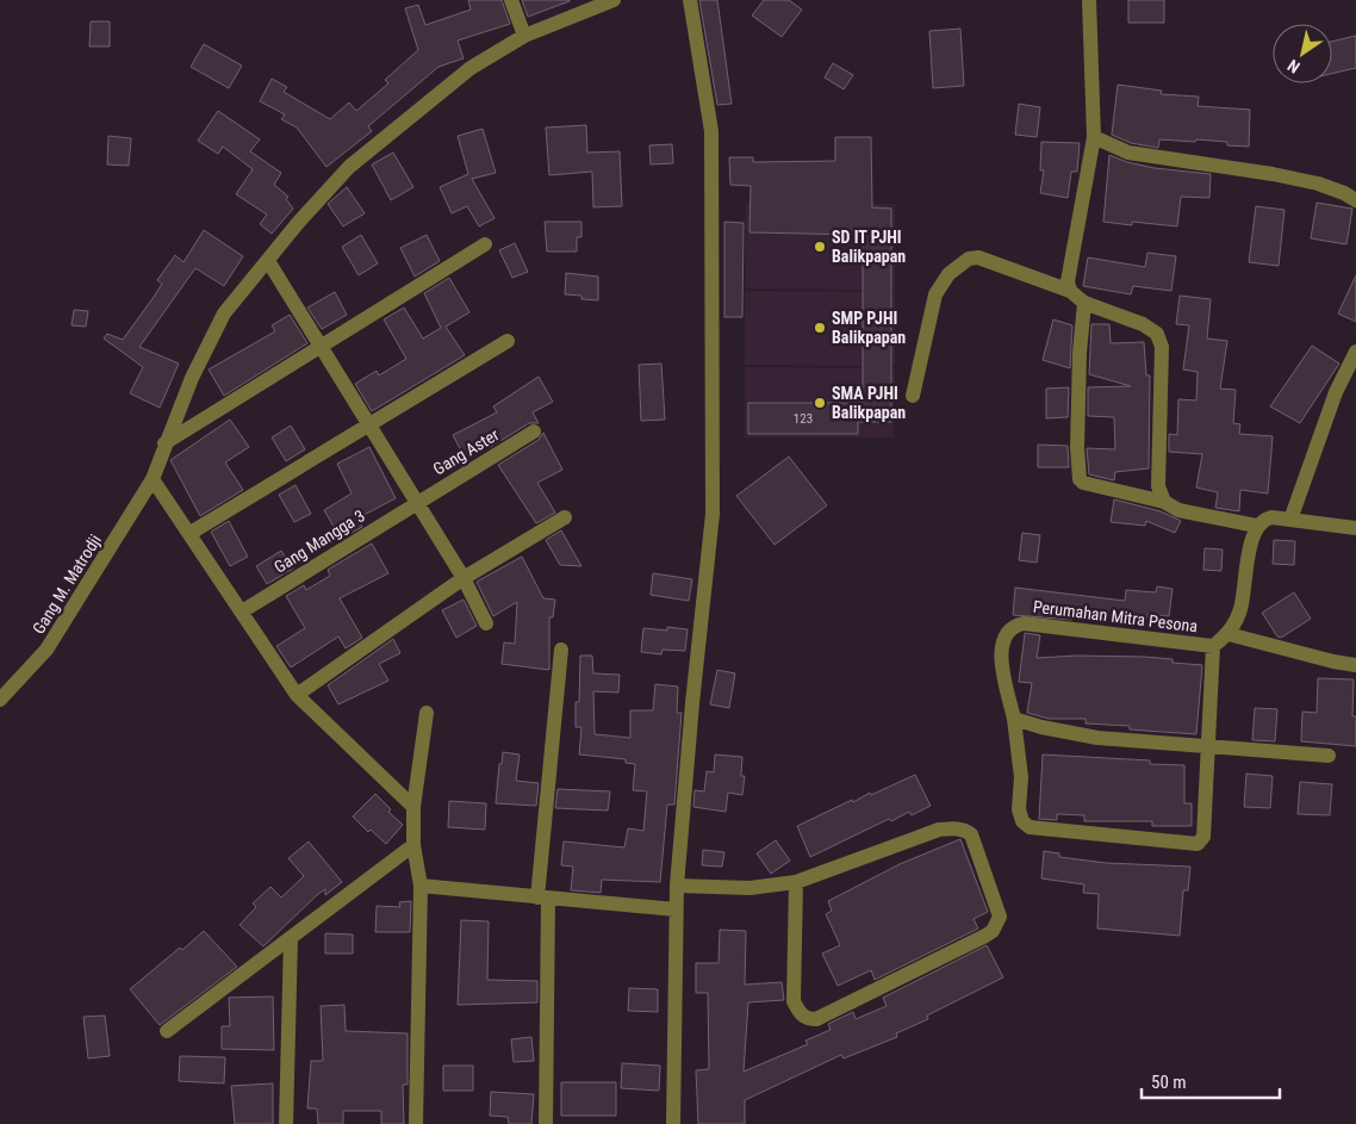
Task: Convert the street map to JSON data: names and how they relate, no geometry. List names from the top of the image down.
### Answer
{
  "streets": {
    "street": [
      "Gang Aster",
      "Gang Mangga 3",
      "Gang M. Matrodji",
      "Perumahan Mitra Pesona"
    ]
  },
  "crossings": [
    ["Gang Aster", "Gang Mangga 3"]
  ],
  "places": ["SD IT PJHI Balikpapan", "SMP PJHI Balikpapan", "SMA PJHI Balikpapan"],
  "house_numbers": ["123"],
  "scale_bar": "50 m",
  "north": "bottom left"
}
